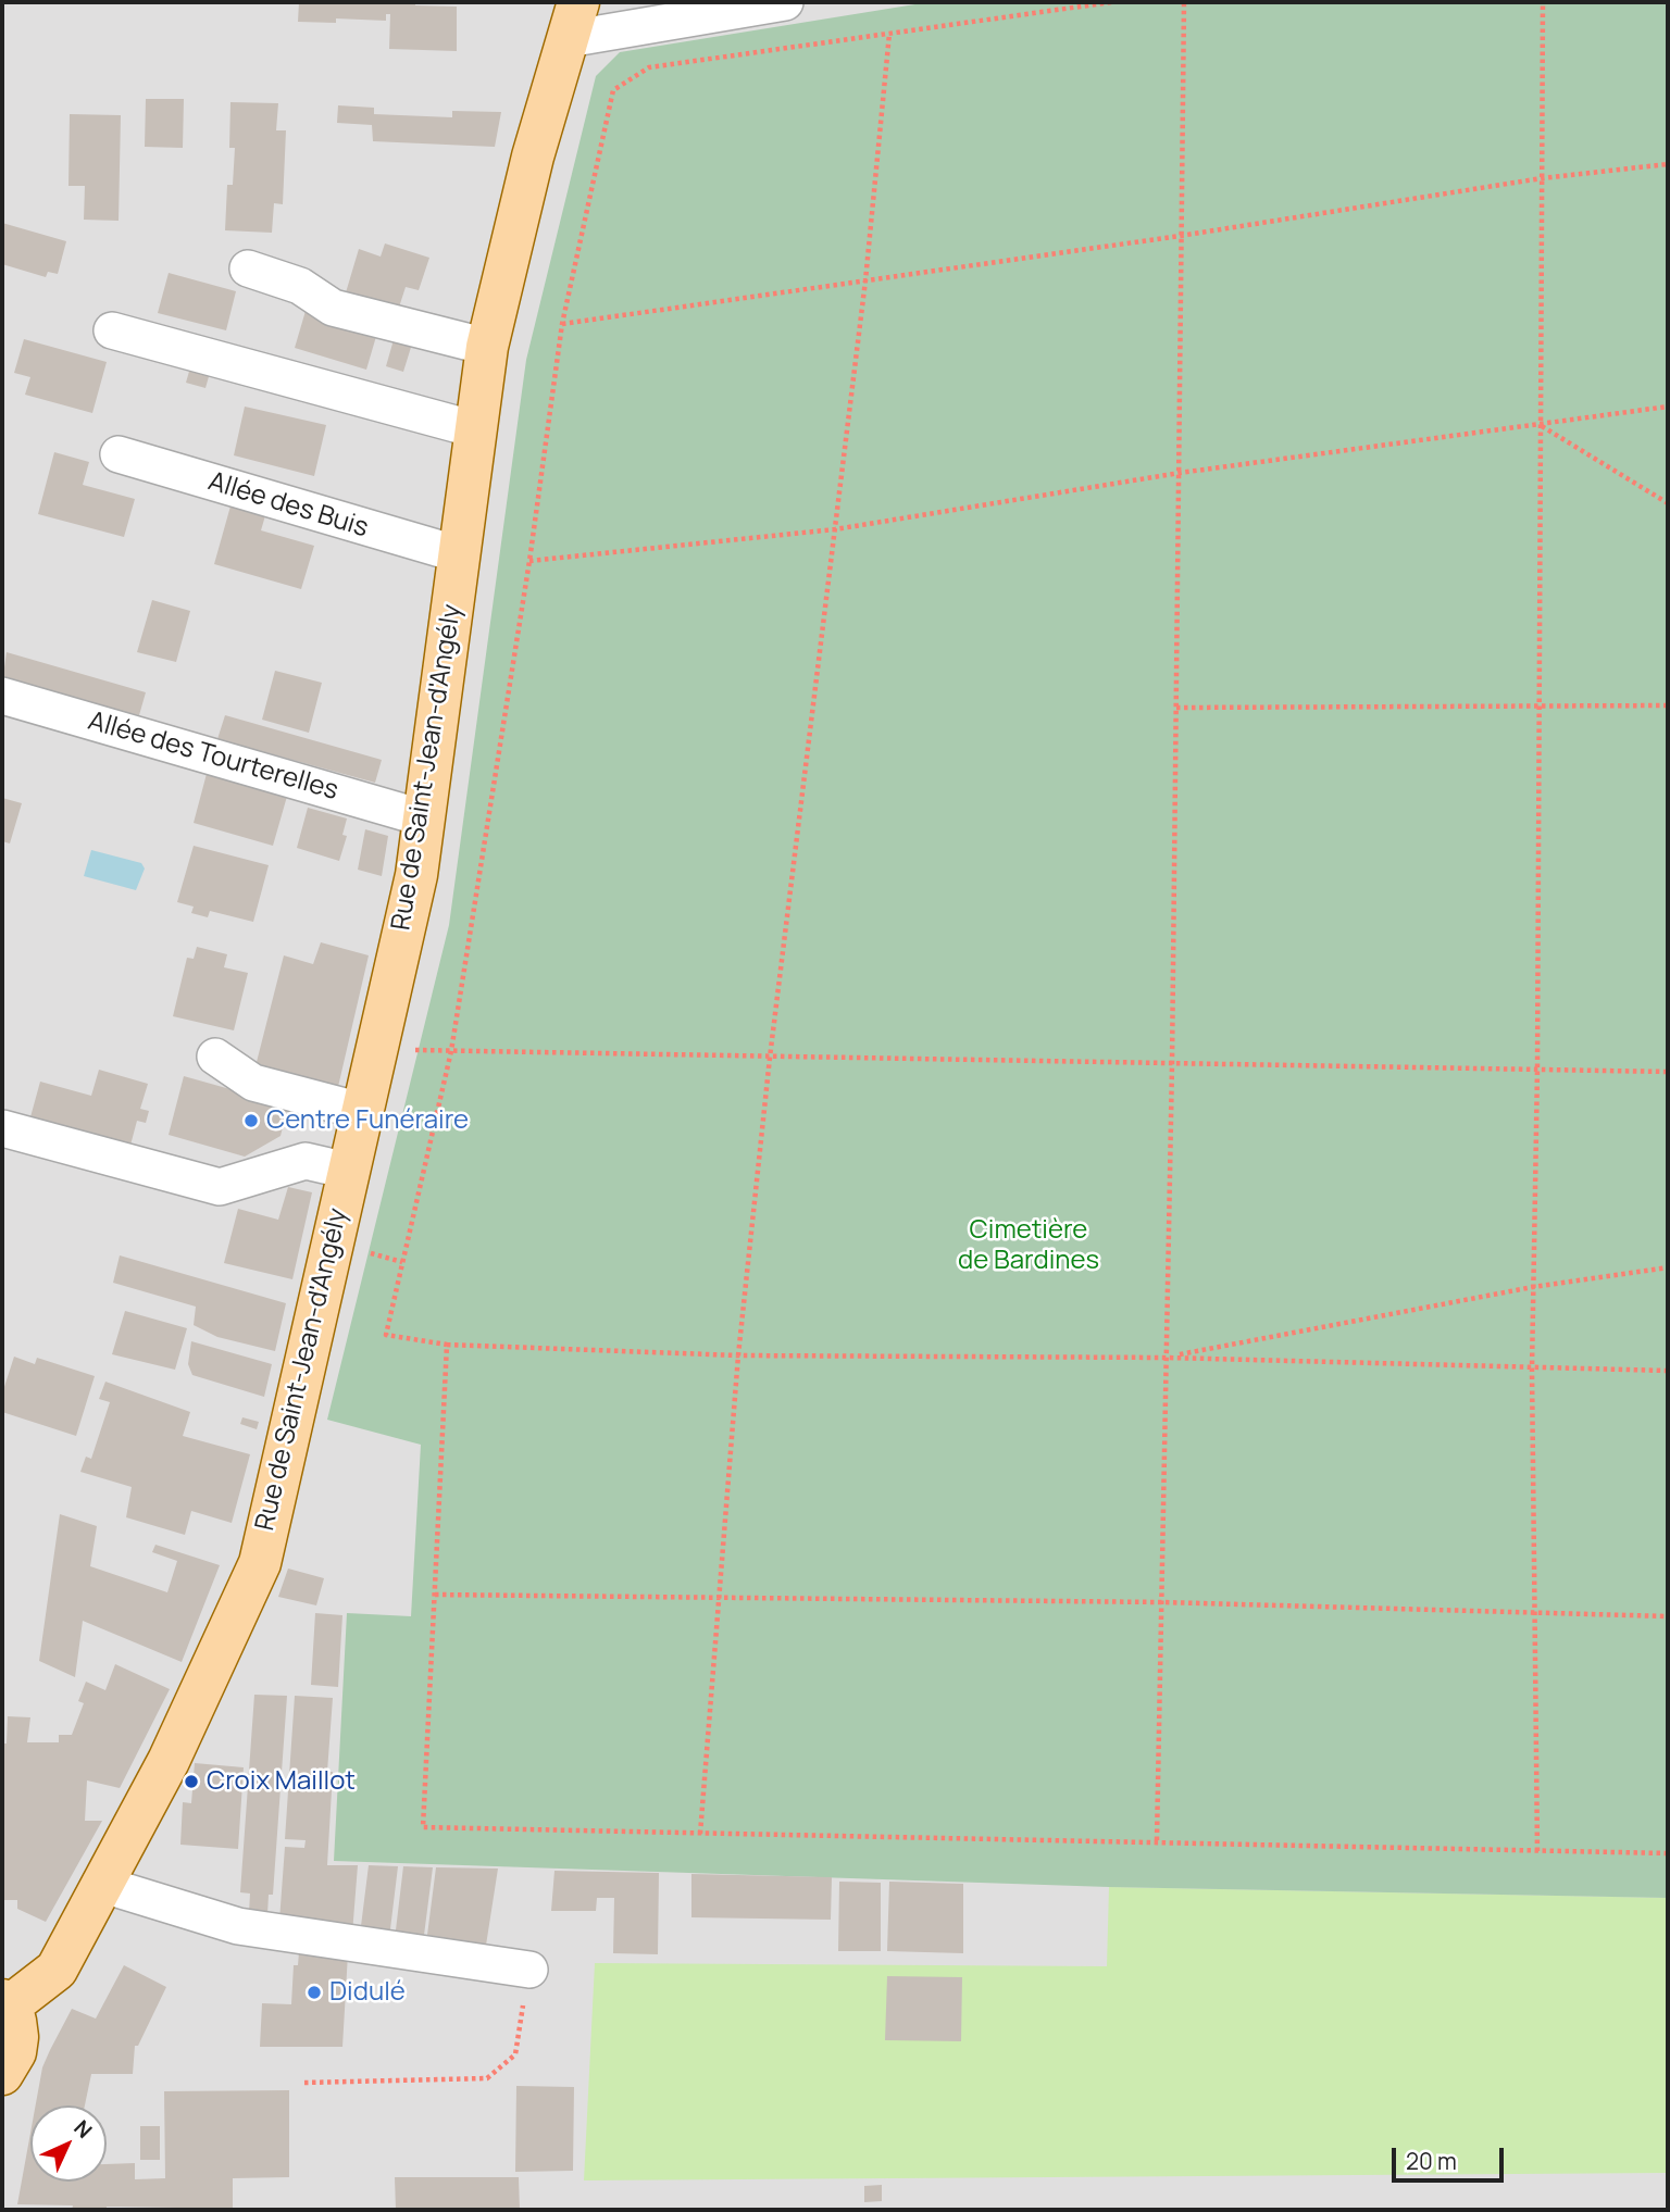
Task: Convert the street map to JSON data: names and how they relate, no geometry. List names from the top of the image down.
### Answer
{
  "streets": {
    "main road": ["Rue de Saint-Jean-d'Angély"],
    "street": ["Allée des Buis", "Allée des Tourterelles"]
  },
  "crossings": [
    ["Allée des Buis", "Rue de Saint-Jean-d'Angély"],
    ["Allée des Tourterelles", "Rue de Saint-Jean-d'Angély"]
  ],
  "parks": ["Cimetière de Bardines"],
  "places": ["Centre Funéraire", "Croix Maillot", "Didulé"],
  "scale_bar": "20 m",
  "north": "top right"
}
